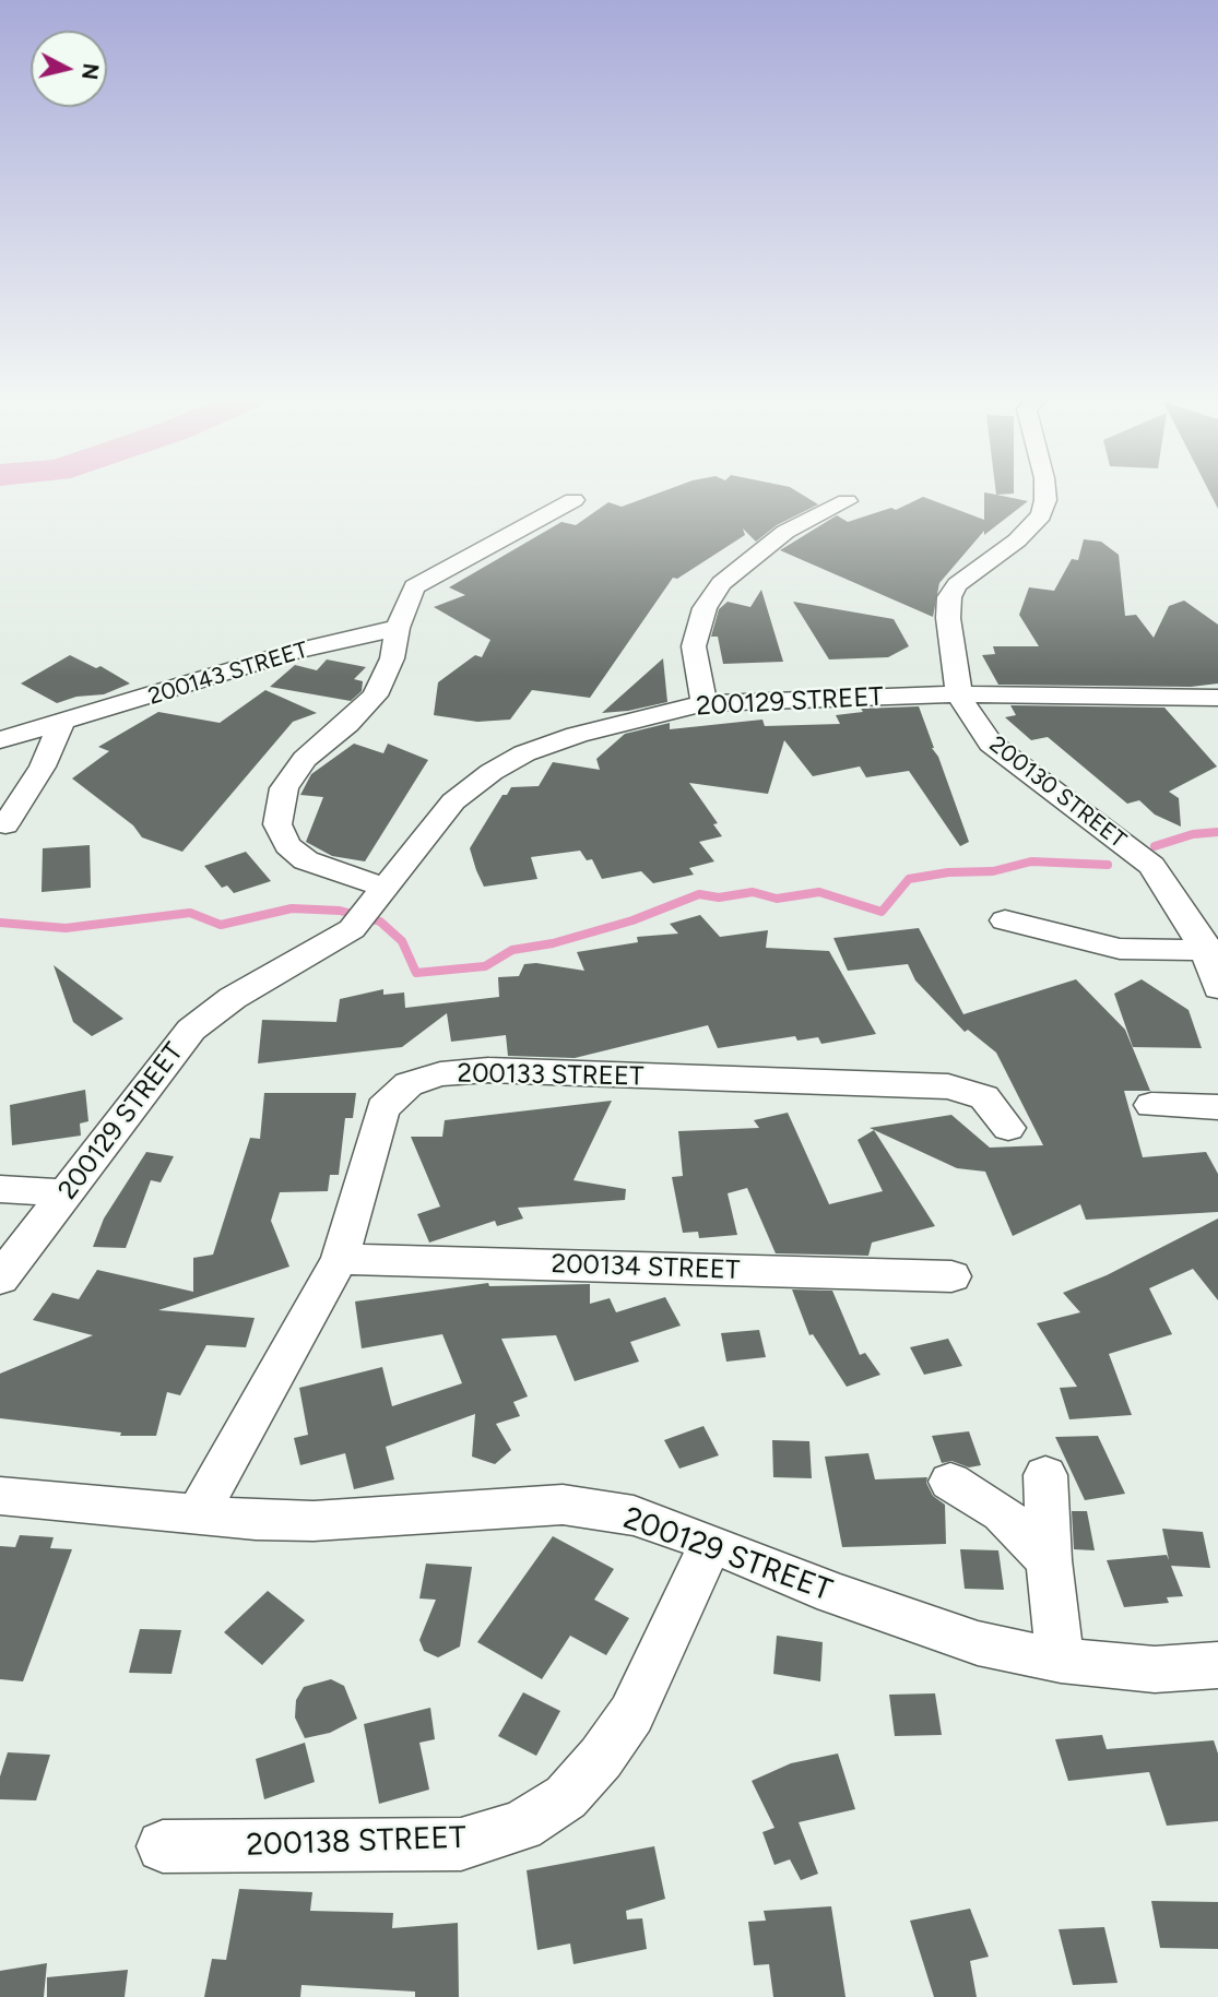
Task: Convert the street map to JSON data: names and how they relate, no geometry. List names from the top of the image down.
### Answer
{
  "streets": {
    "street": [
      "200143 STREET",
      "200129 STREET",
      "200130 STREET",
      "200133 STREET",
      "200134 STREET",
      "200138 STREET"
    ]
  },
  "crossings": [
    ["200129 STREET", "200130 STREET"],
    ["200129 STREET", "200133 STREET"],
    ["200129 STREET", "200138 STREET"],
    ["200133 STREET", "200134 STREET"]
  ],
  "north": "right"
}
